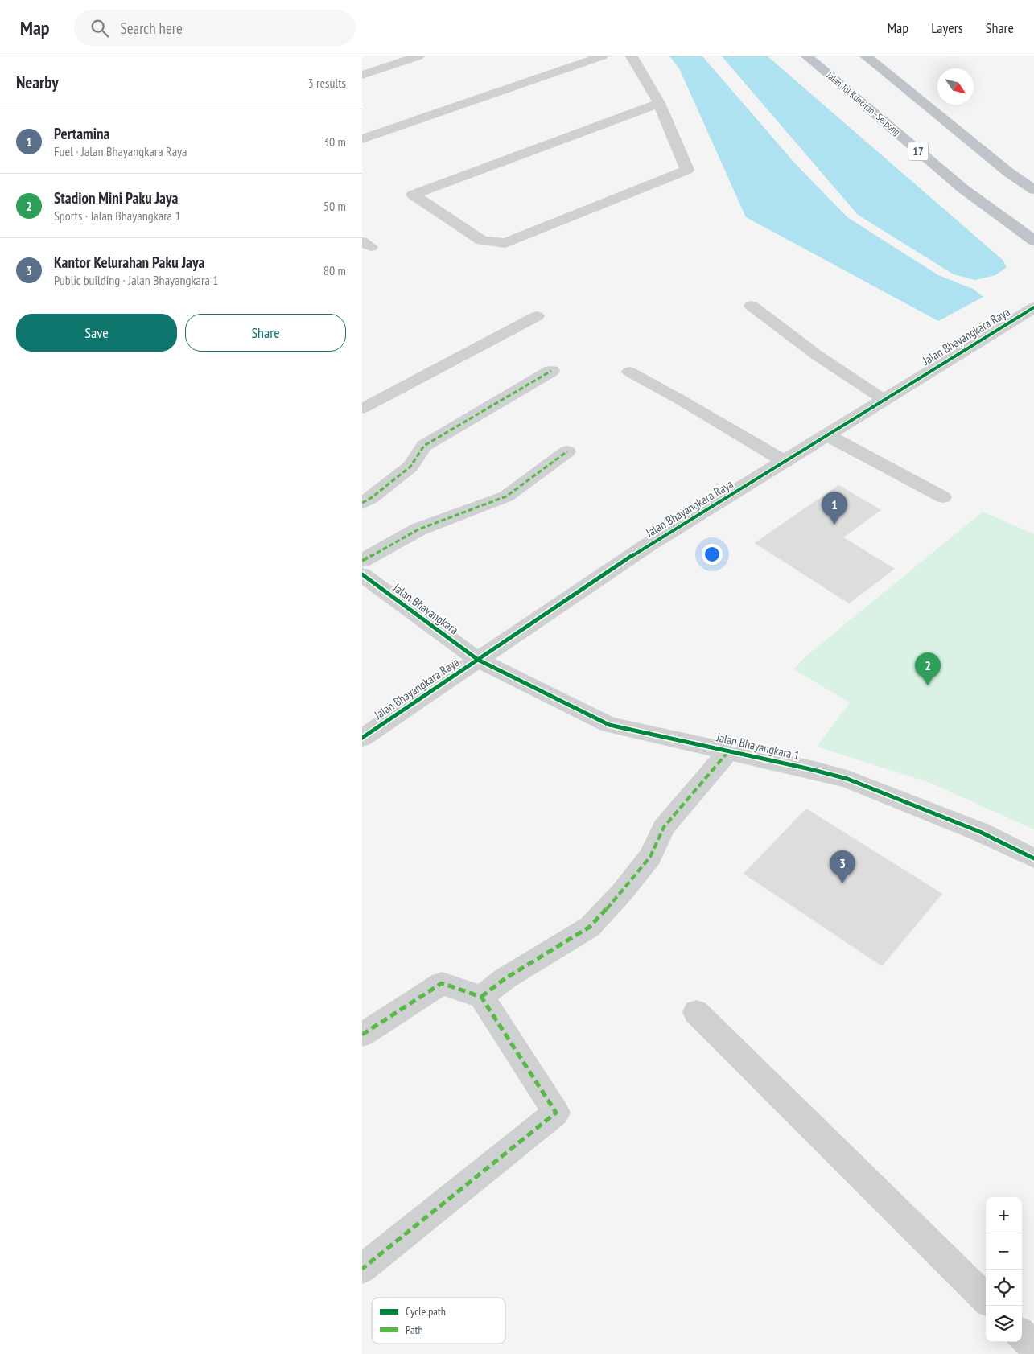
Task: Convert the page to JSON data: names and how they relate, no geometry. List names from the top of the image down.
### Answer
{
  "streets": {
    "highway": ["Jalan Tol Kunciran–Serpong", "17"],
    "street": ["Jalan Bhayangkara Raya", "Jalan Bhayangkara", "Jalan Bhayangkara 1"]
  },
  "crossings": [
    ["Jalan Bhayangkara Raya", "Jalan Bhayangkara"],
    ["Jalan Bhayangkara Raya", "Jalan Bhayangkara 1"],
    ["Jalan Bhayangkara", "Jalan Bhayangkara 1"]
  ],
  "legend": ["Cycle path", "Path"],
  "north": "bottom right",
  "page": {
    "header": "Map",
    "search": "Search here",
    "nav": ["Map", "Layers", "Share"],
    "heading": ["Nearby", "3 results"],
    "list": [
      {
        "mark": "1",
        "name": "Pertamina",
        "note": "Fuel · Jalan Bhayangkara Raya",
        "value": "30 m"
      },
      {
        "mark": "2",
        "name": "Stadion Mini Paku Jaya",
        "note": "Sports · Jalan Bhayangkara 1",
        "value": "50 m"
      },
      {
        "mark": "3",
        "name": "Kantor Kelurahan Paku Jaya",
        "note": "Public building · Jalan Bhayangkara 1",
        "value": "80 m"
      }
    ],
    "buttons": ["Save", "Share"],
    "pins": ["1", "2", "3"],
    "map_buttons": ["+", "−"]
  }
}
